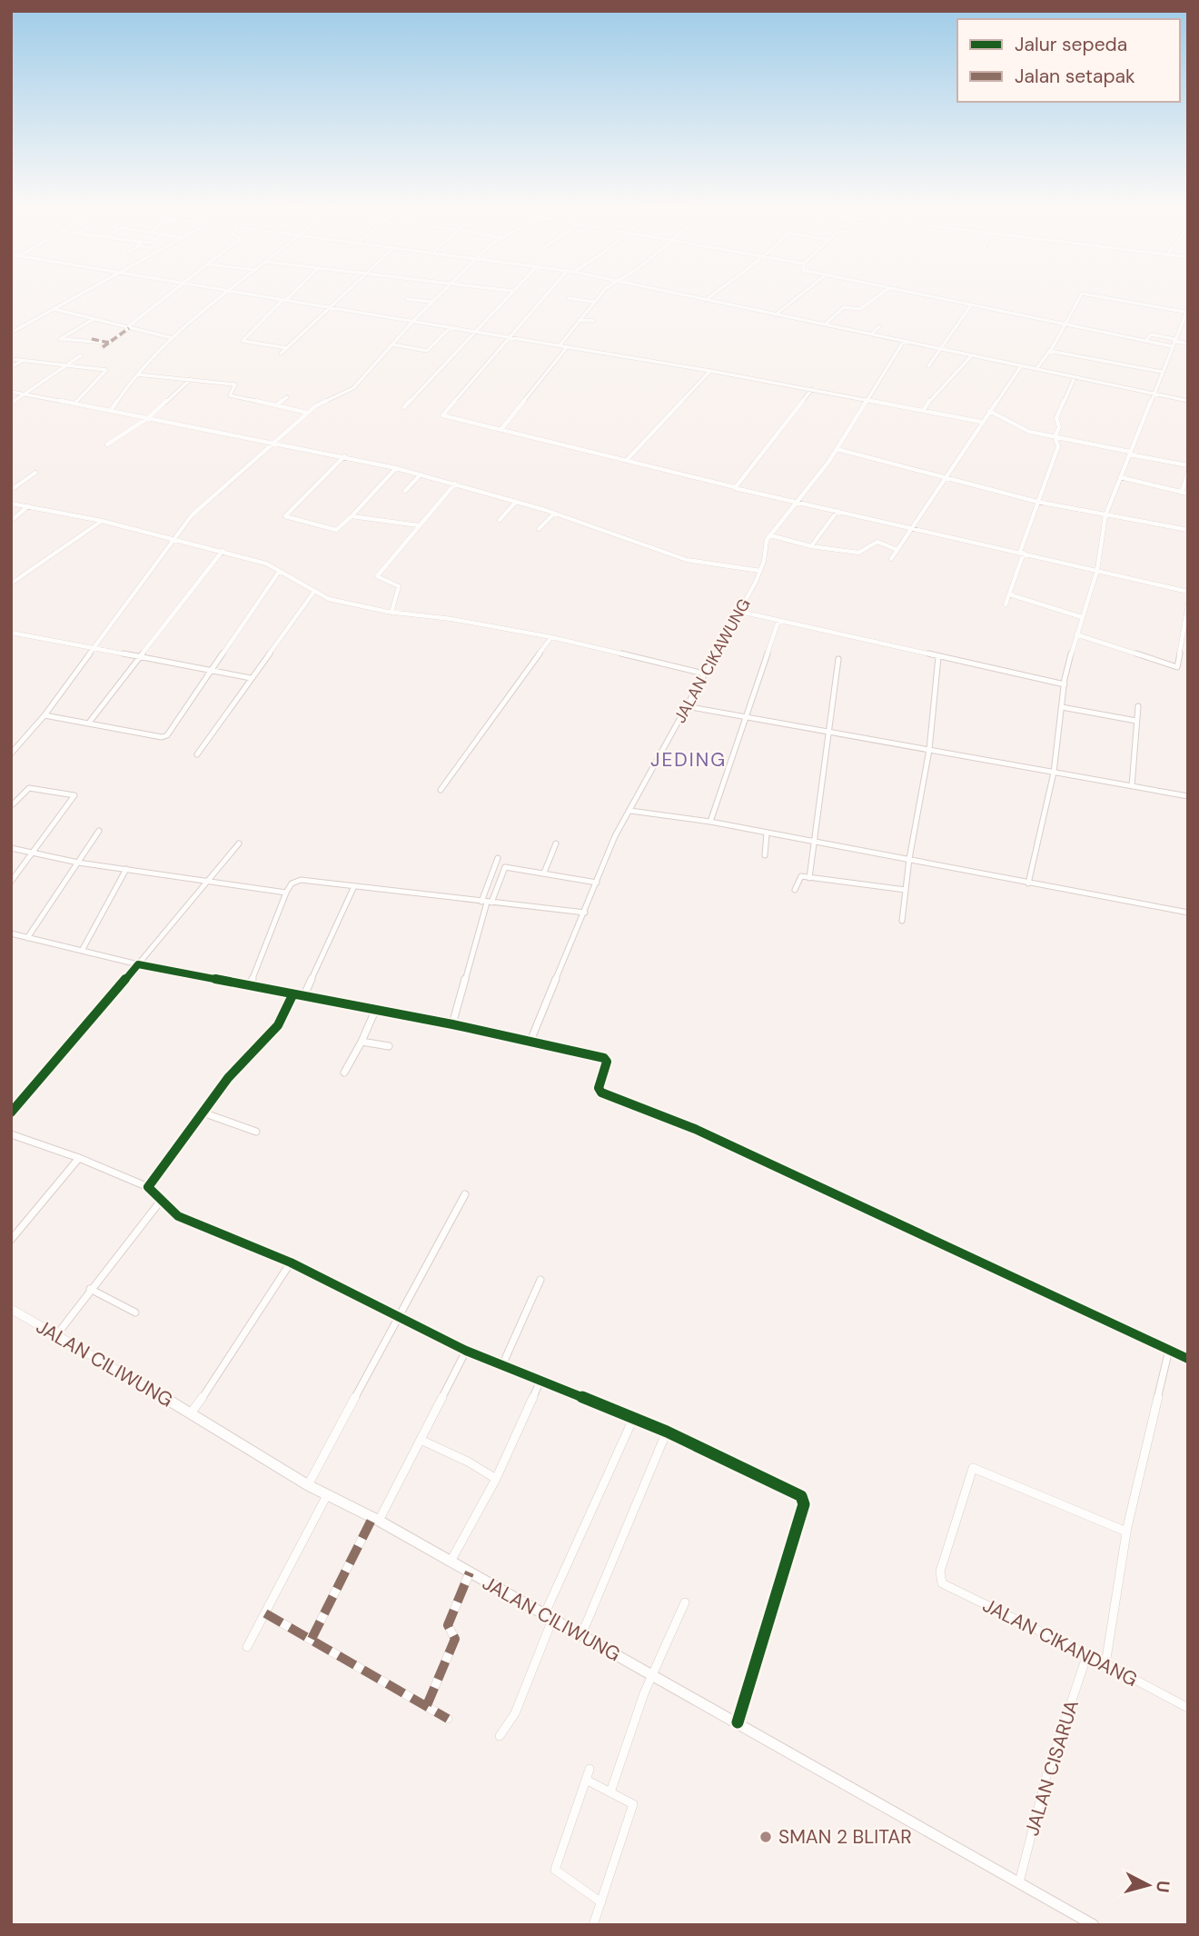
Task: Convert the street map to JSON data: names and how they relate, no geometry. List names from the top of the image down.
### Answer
{
  "streets": {
    "main road": ["JALAN CILIWUNG"],
    "street": ["JALAN CIKAWUNG", "JALAN CIKANDANG", "JALAN CISARUA"]
  },
  "crossings": [
    ["JALAN CILIWUNG", "JALAN CISARUA"],
    ["JALAN CIKANDANG", "JALAN CISARUA"]
  ],
  "districts": ["JEDING"],
  "places": ["SMAN 2 BLITAR"],
  "legend": ["Jalur sepeda", "Jalan setapak"],
  "north": "right"
}
